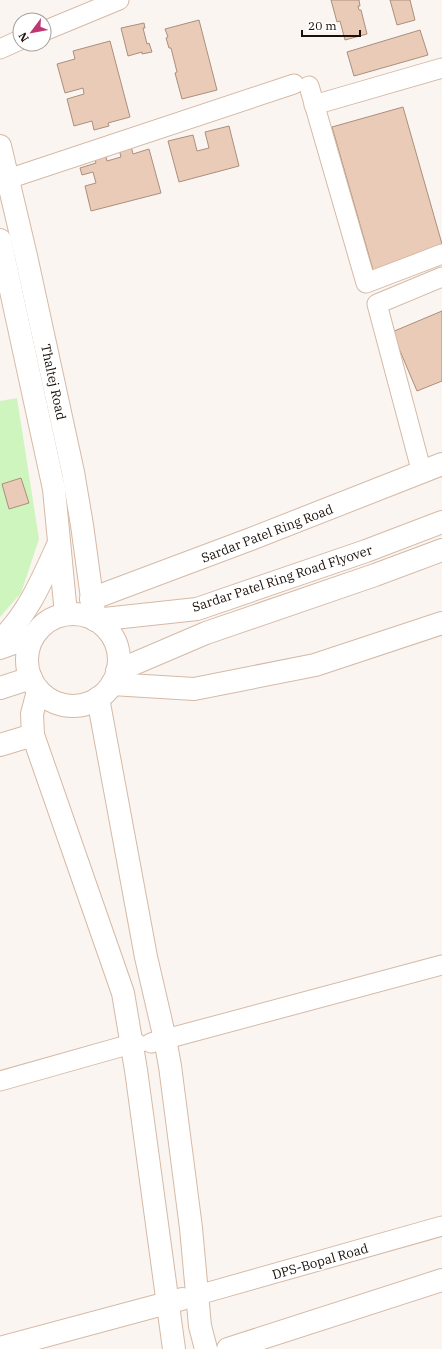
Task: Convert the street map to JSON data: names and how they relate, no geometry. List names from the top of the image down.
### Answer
{
  "streets": {
    "main road": ["Thaltej Road", "Sardar Patel Ring Road", "Sardar Patel Ring Road Flyover"],
    "street": ["DPS-Bopal Road"]
  },
  "crossings": [
    ["Thaltej Road", "Sardar Patel Ring Road"],
    ["Thaltej Road", "Sardar Patel Ring Road Flyover"],
    ["Sardar Patel Ring Road", "Sardar Patel Ring Road Flyover"]
  ],
  "scale_bar": "20 m",
  "north": "bottom left"
}
